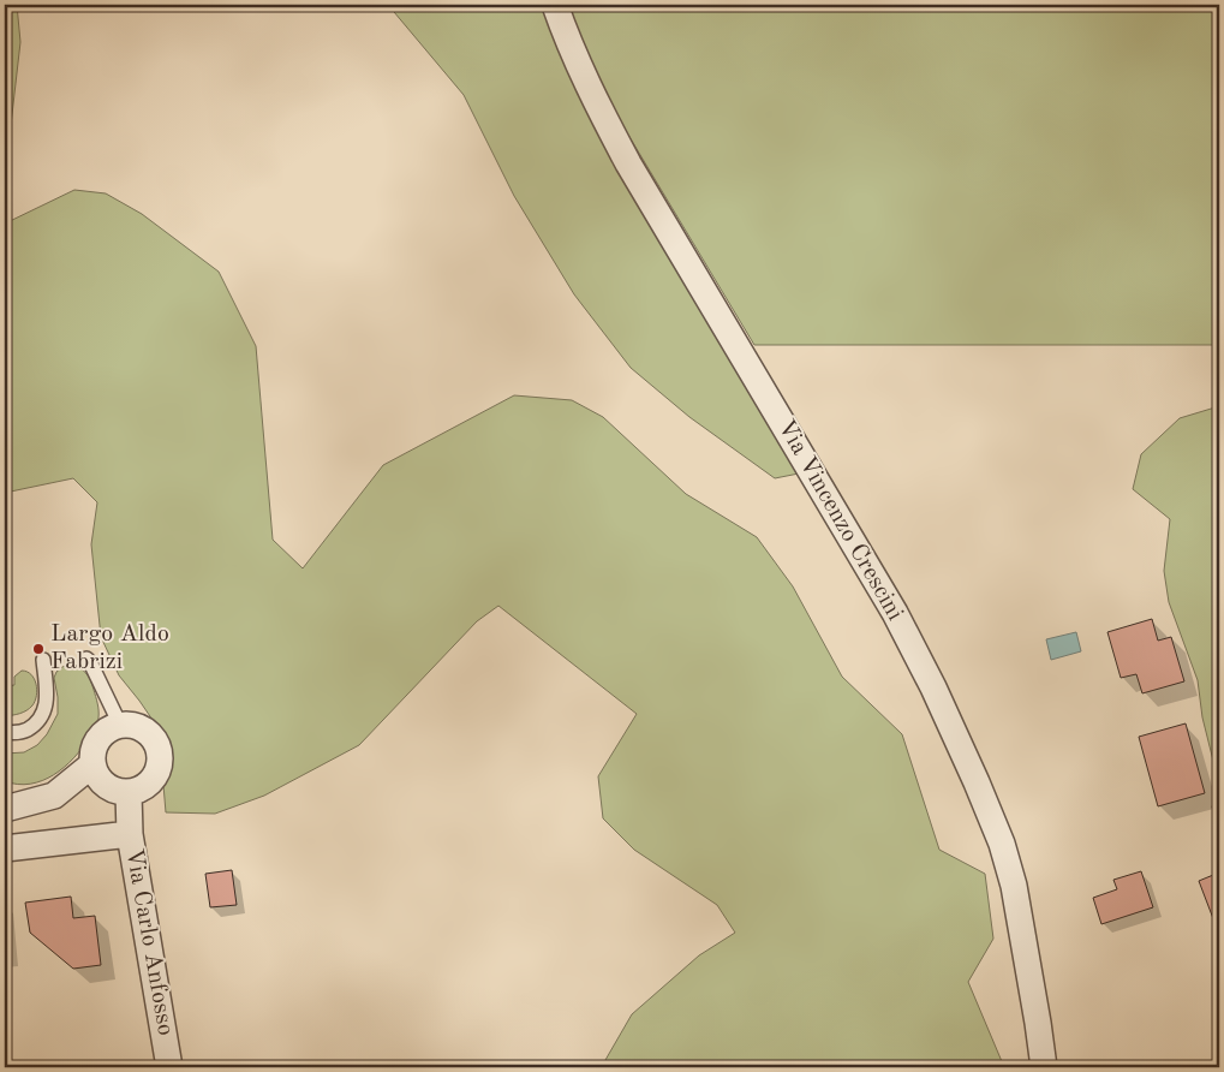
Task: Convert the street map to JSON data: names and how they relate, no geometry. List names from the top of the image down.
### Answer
{
  "streets": {
    "street": ["Via Vincenzo Crescini", "Via Carlo Anfosso"]
  },
  "places": ["Largo Aldo Fabrizi"]
}
